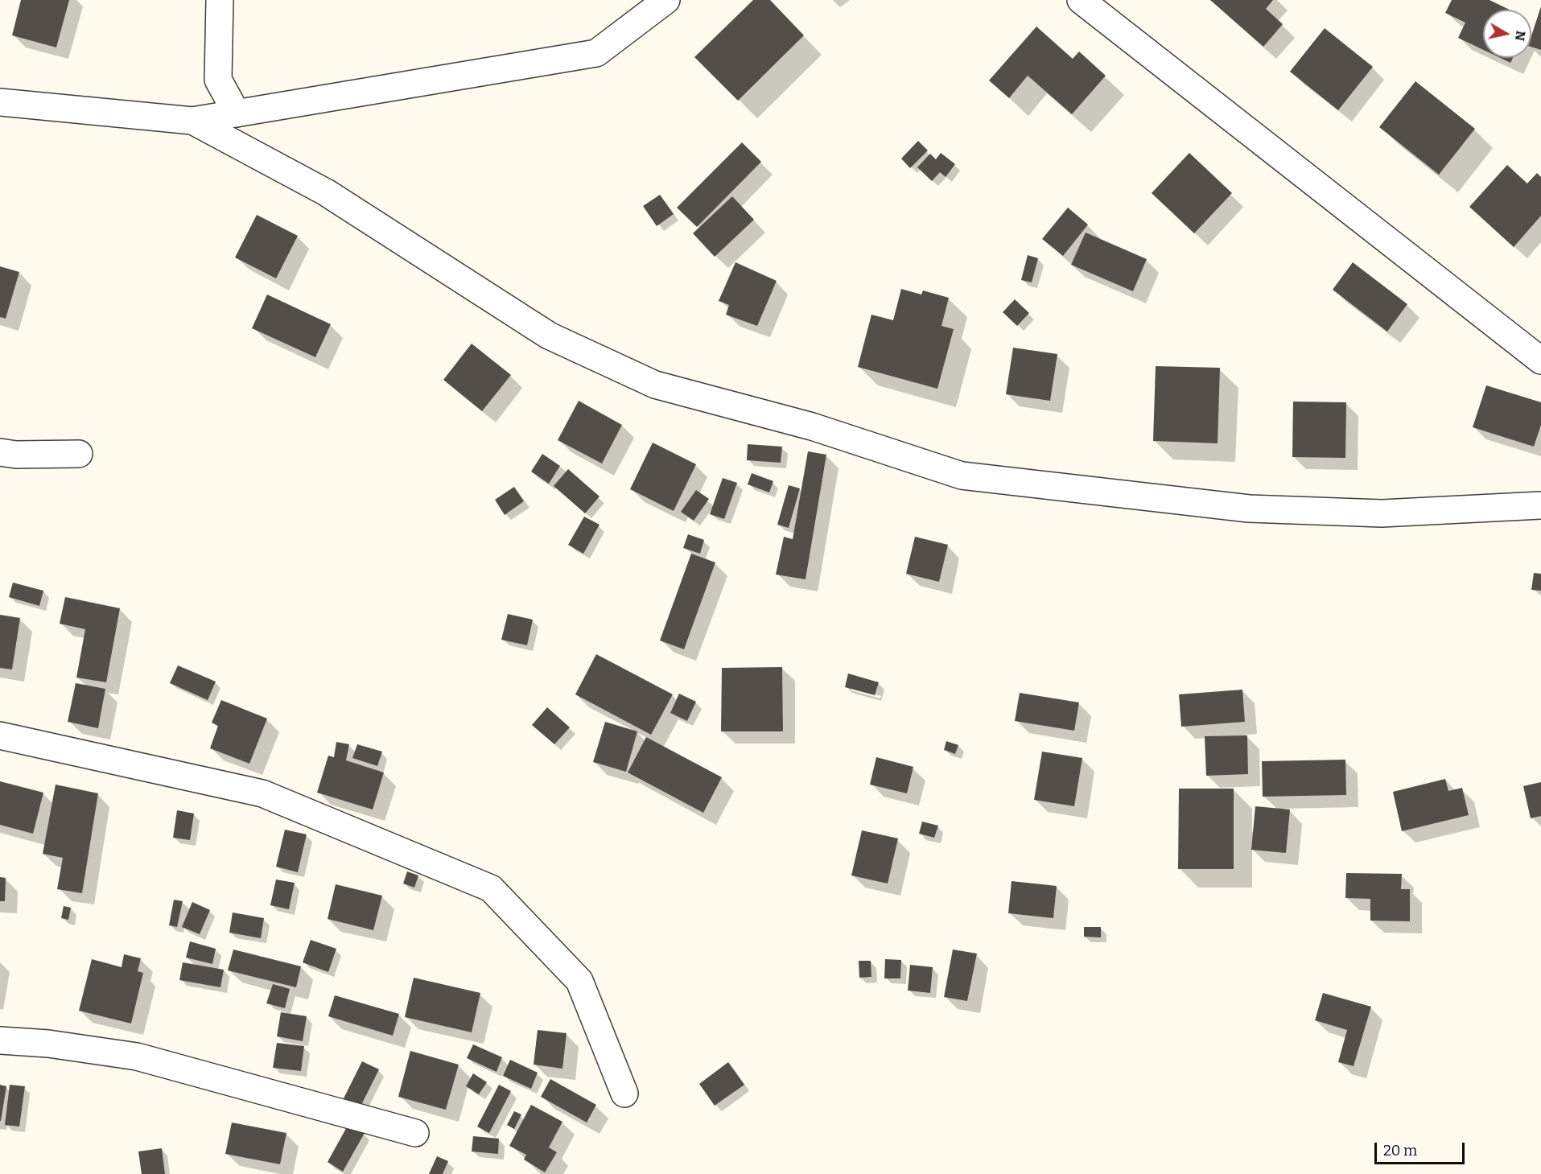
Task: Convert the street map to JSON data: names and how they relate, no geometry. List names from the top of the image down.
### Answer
{
  "scale_bar": "20 m",
  "north": "right"
}
